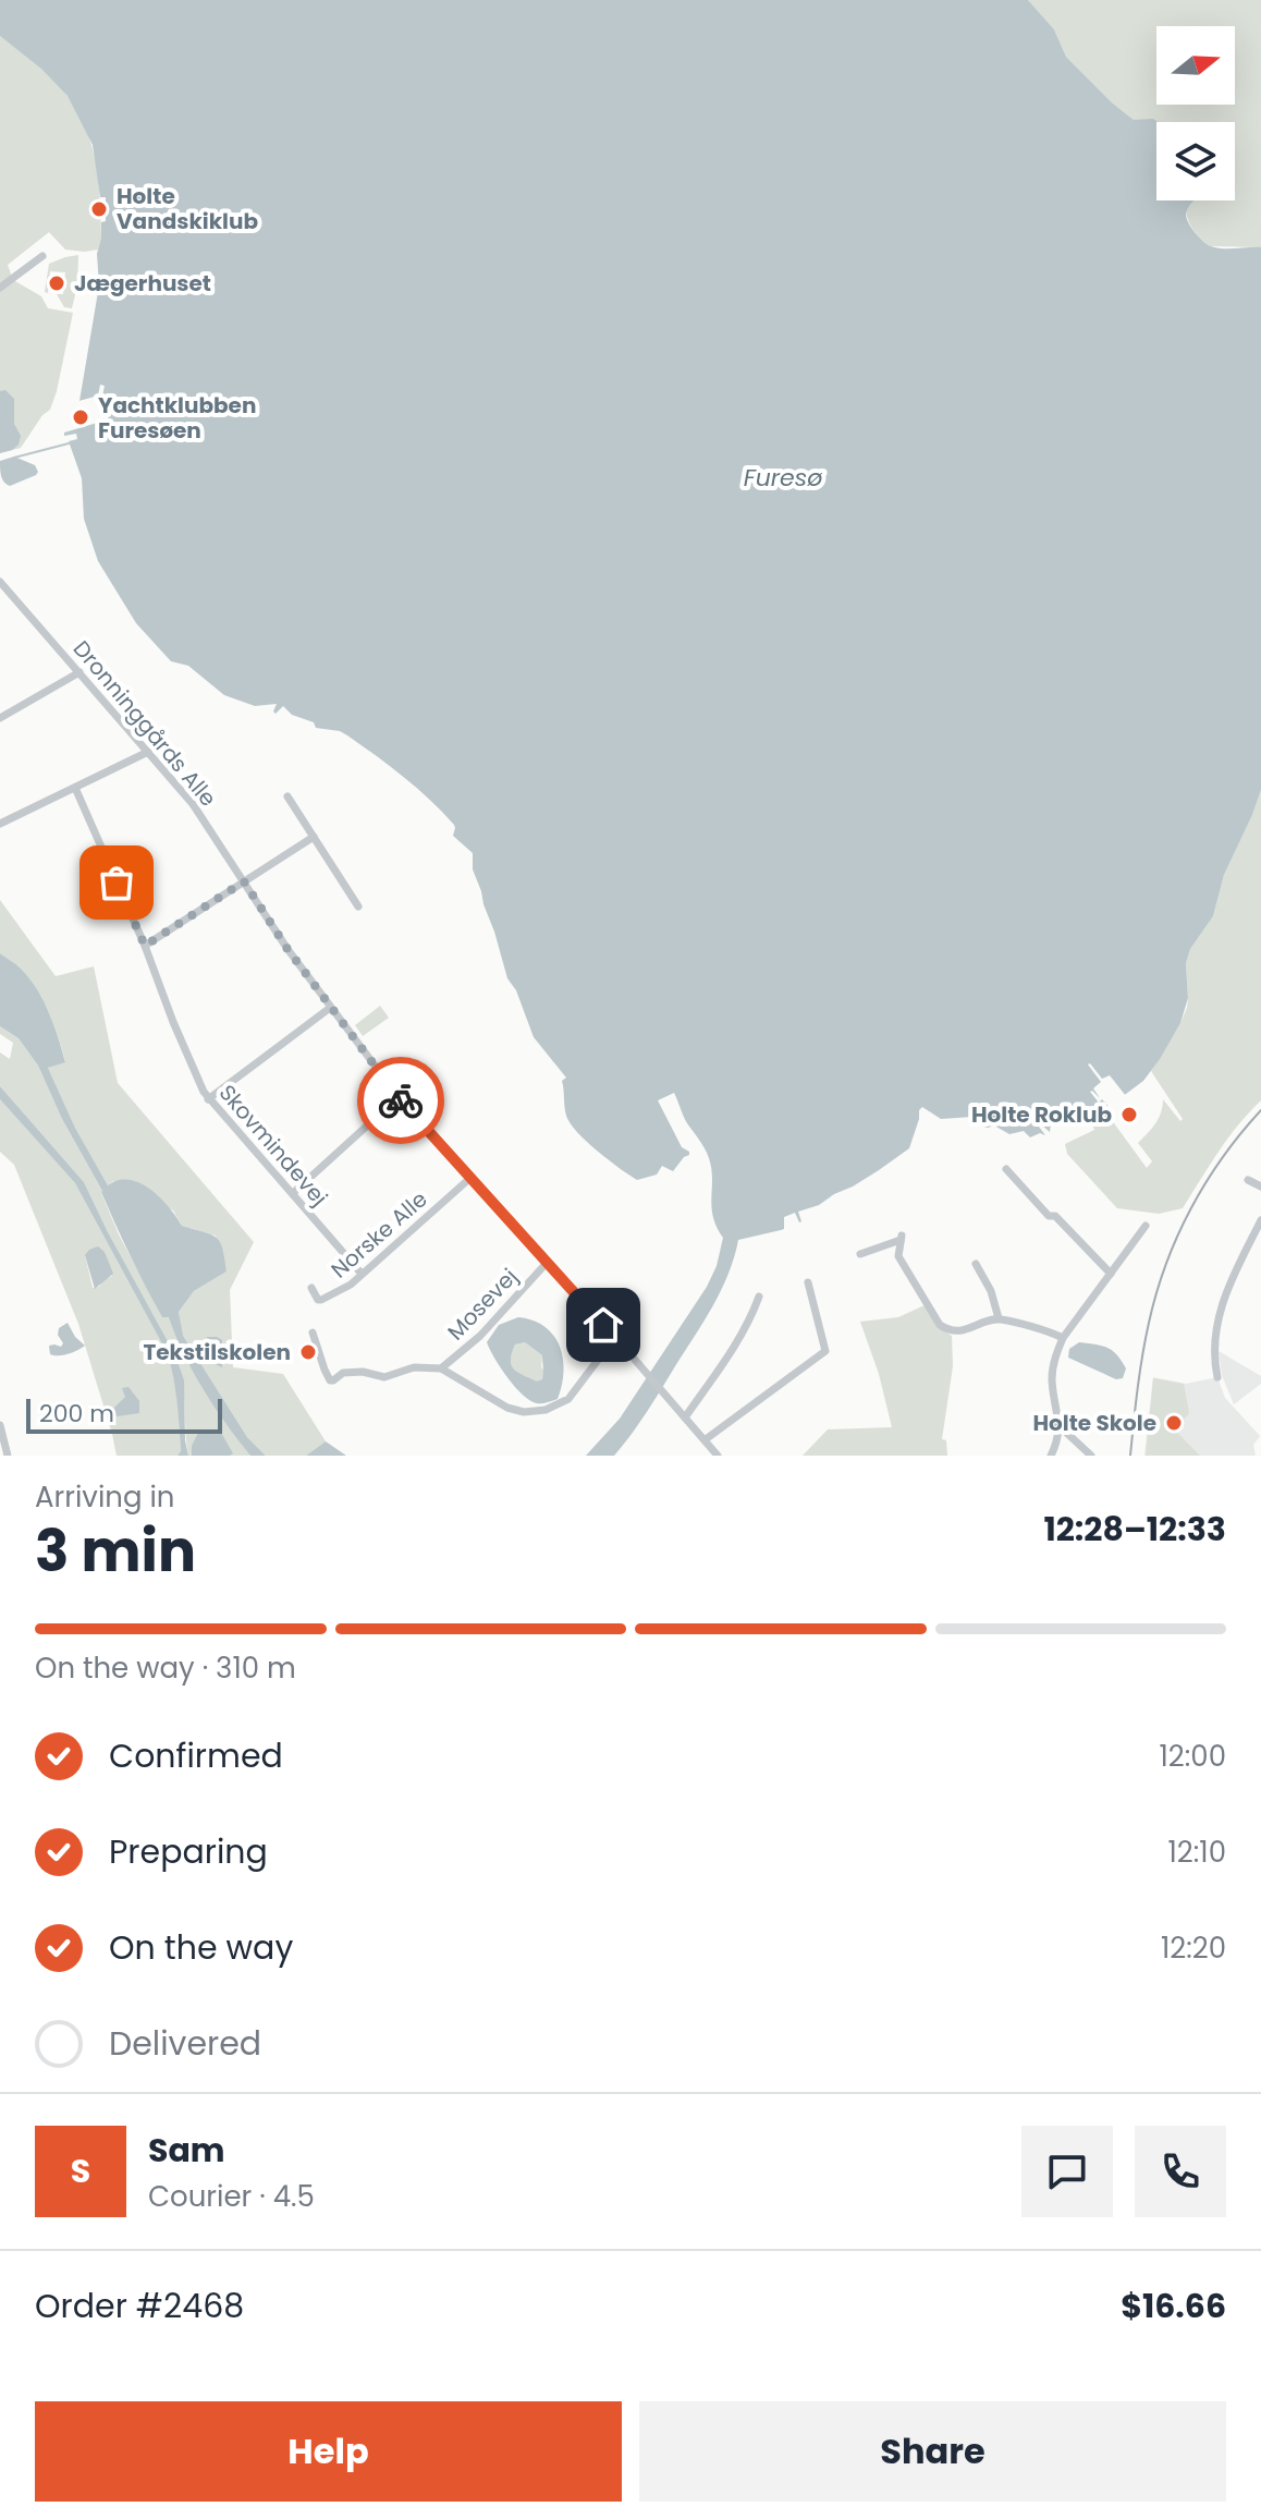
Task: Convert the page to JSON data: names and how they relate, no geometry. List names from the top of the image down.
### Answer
{
  "streets": {
    "street": [
      "Dronninggårds Alle",
      "Skovmindevej",
      "Norske Alle",
      "Mosevej"
    ]
  },
  "crossings": [
    ["Dronninggårds Alle", "Norske Alle"],
    ["Dronninggårds Alle", "Mosevej"],
    ["Skovmindevej", "Norske Alle"]
  ],
  "water": ["Furesø"],
  "places": [
    "Holte Vandskiklub",
    "Jægerhuset",
    "Yachtklubben Furesøen",
    "Holte Roklub",
    "Tekstilskolen",
    "Holte Skole"
  ],
  "scale_bar": "200 m",
  "north": "right",
  "page": {
    "scale": "200 m",
    "heading": ["3 min", "Arriving in", "12:28–12:33"],
    "panel": [
      "Sam",
      "Courier · 4.5",
      "Order #2468",
      "$16.66"
    ],
    "bar": "On the way · 310 m",
    "list": [
      ["Confirmed", "12:00"],
      ["Preparing", "12:10"],
      ["On the way", "12:20"],
      "Delivered"
    ],
    "round": "S",
    "buttons": ["Help", "Share"]
  }
}
